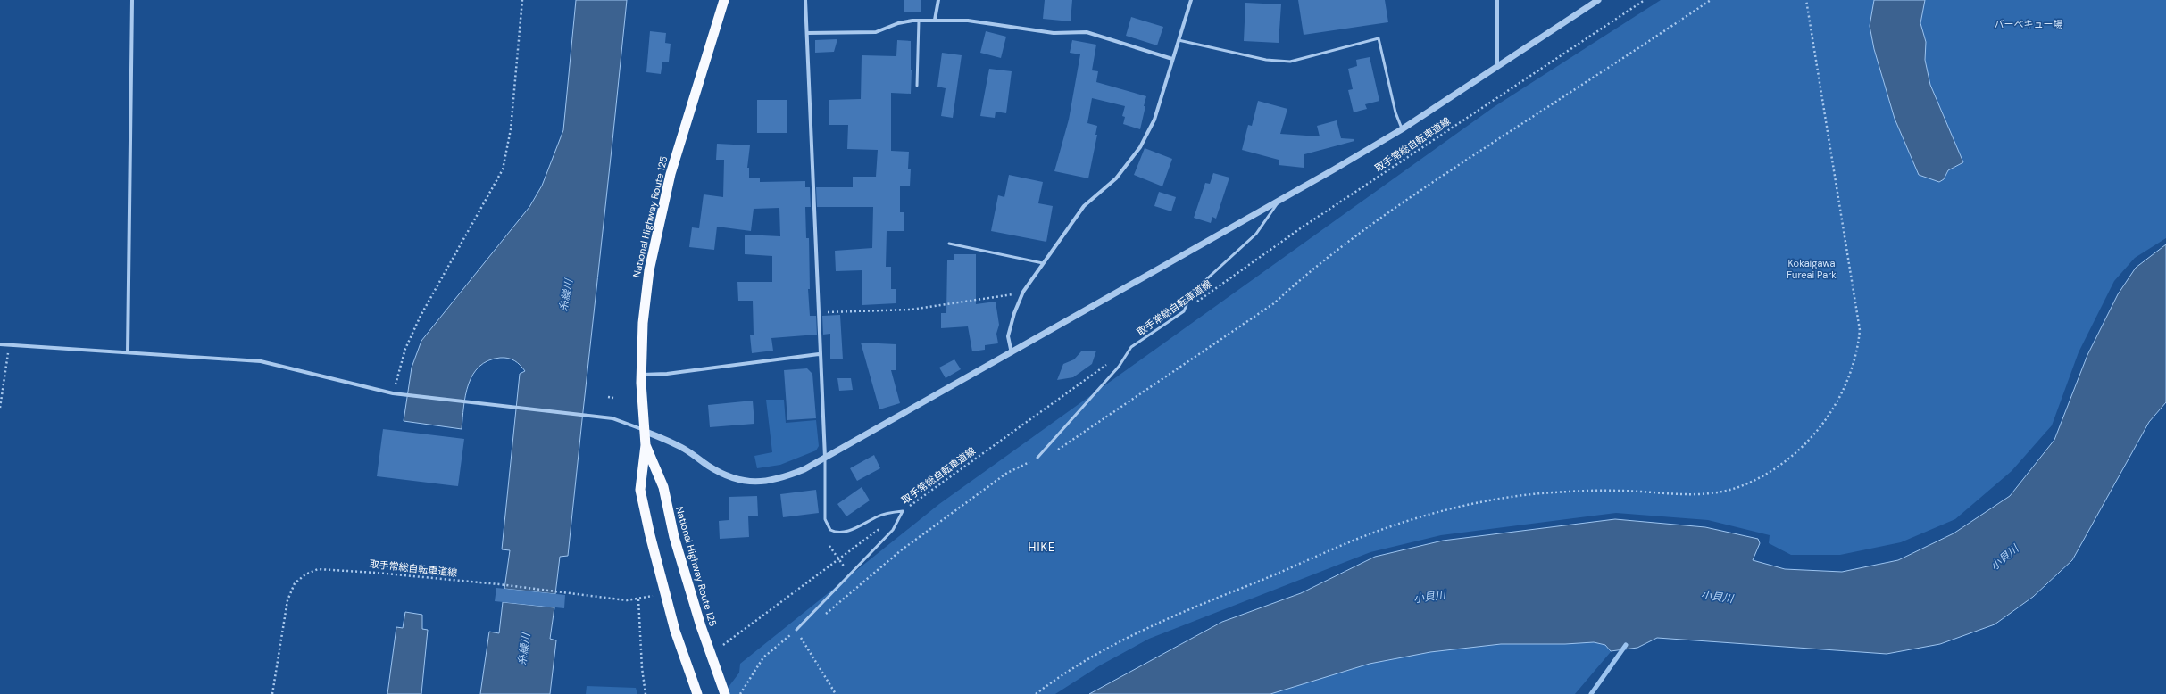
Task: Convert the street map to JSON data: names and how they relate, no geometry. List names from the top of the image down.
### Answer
{
  "streets": {
    "highway": ["National Highway Route 125"],
    "lane": ["取手常総自転車道線"]
  },
  "districts": ["HIKE"],
  "water": ["糸繰川", "小貝川"],
  "parks": ["バーベキュー場", "Kokaigawa Fureai Park"]
}
